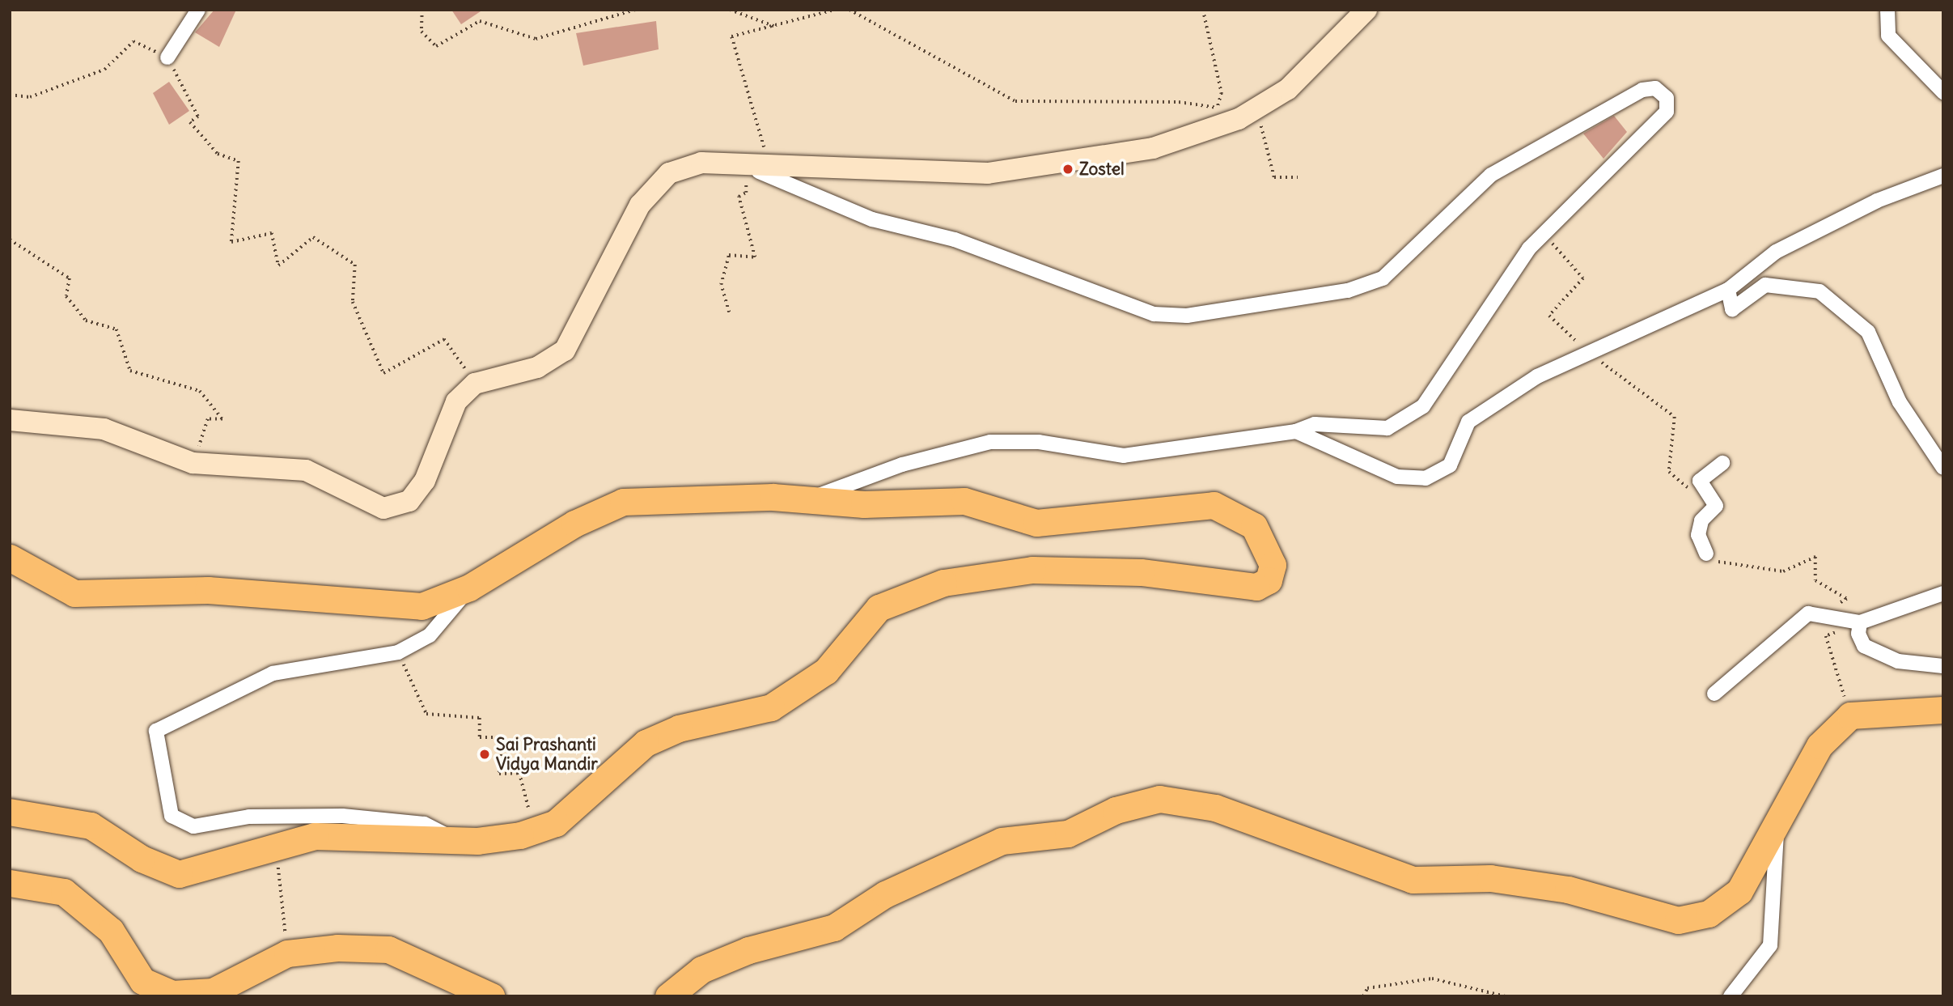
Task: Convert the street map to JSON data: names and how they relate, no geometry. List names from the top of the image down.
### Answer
{
  "places": ["Zostel", "Sai Prashanti Vidya Mandir"]
}
